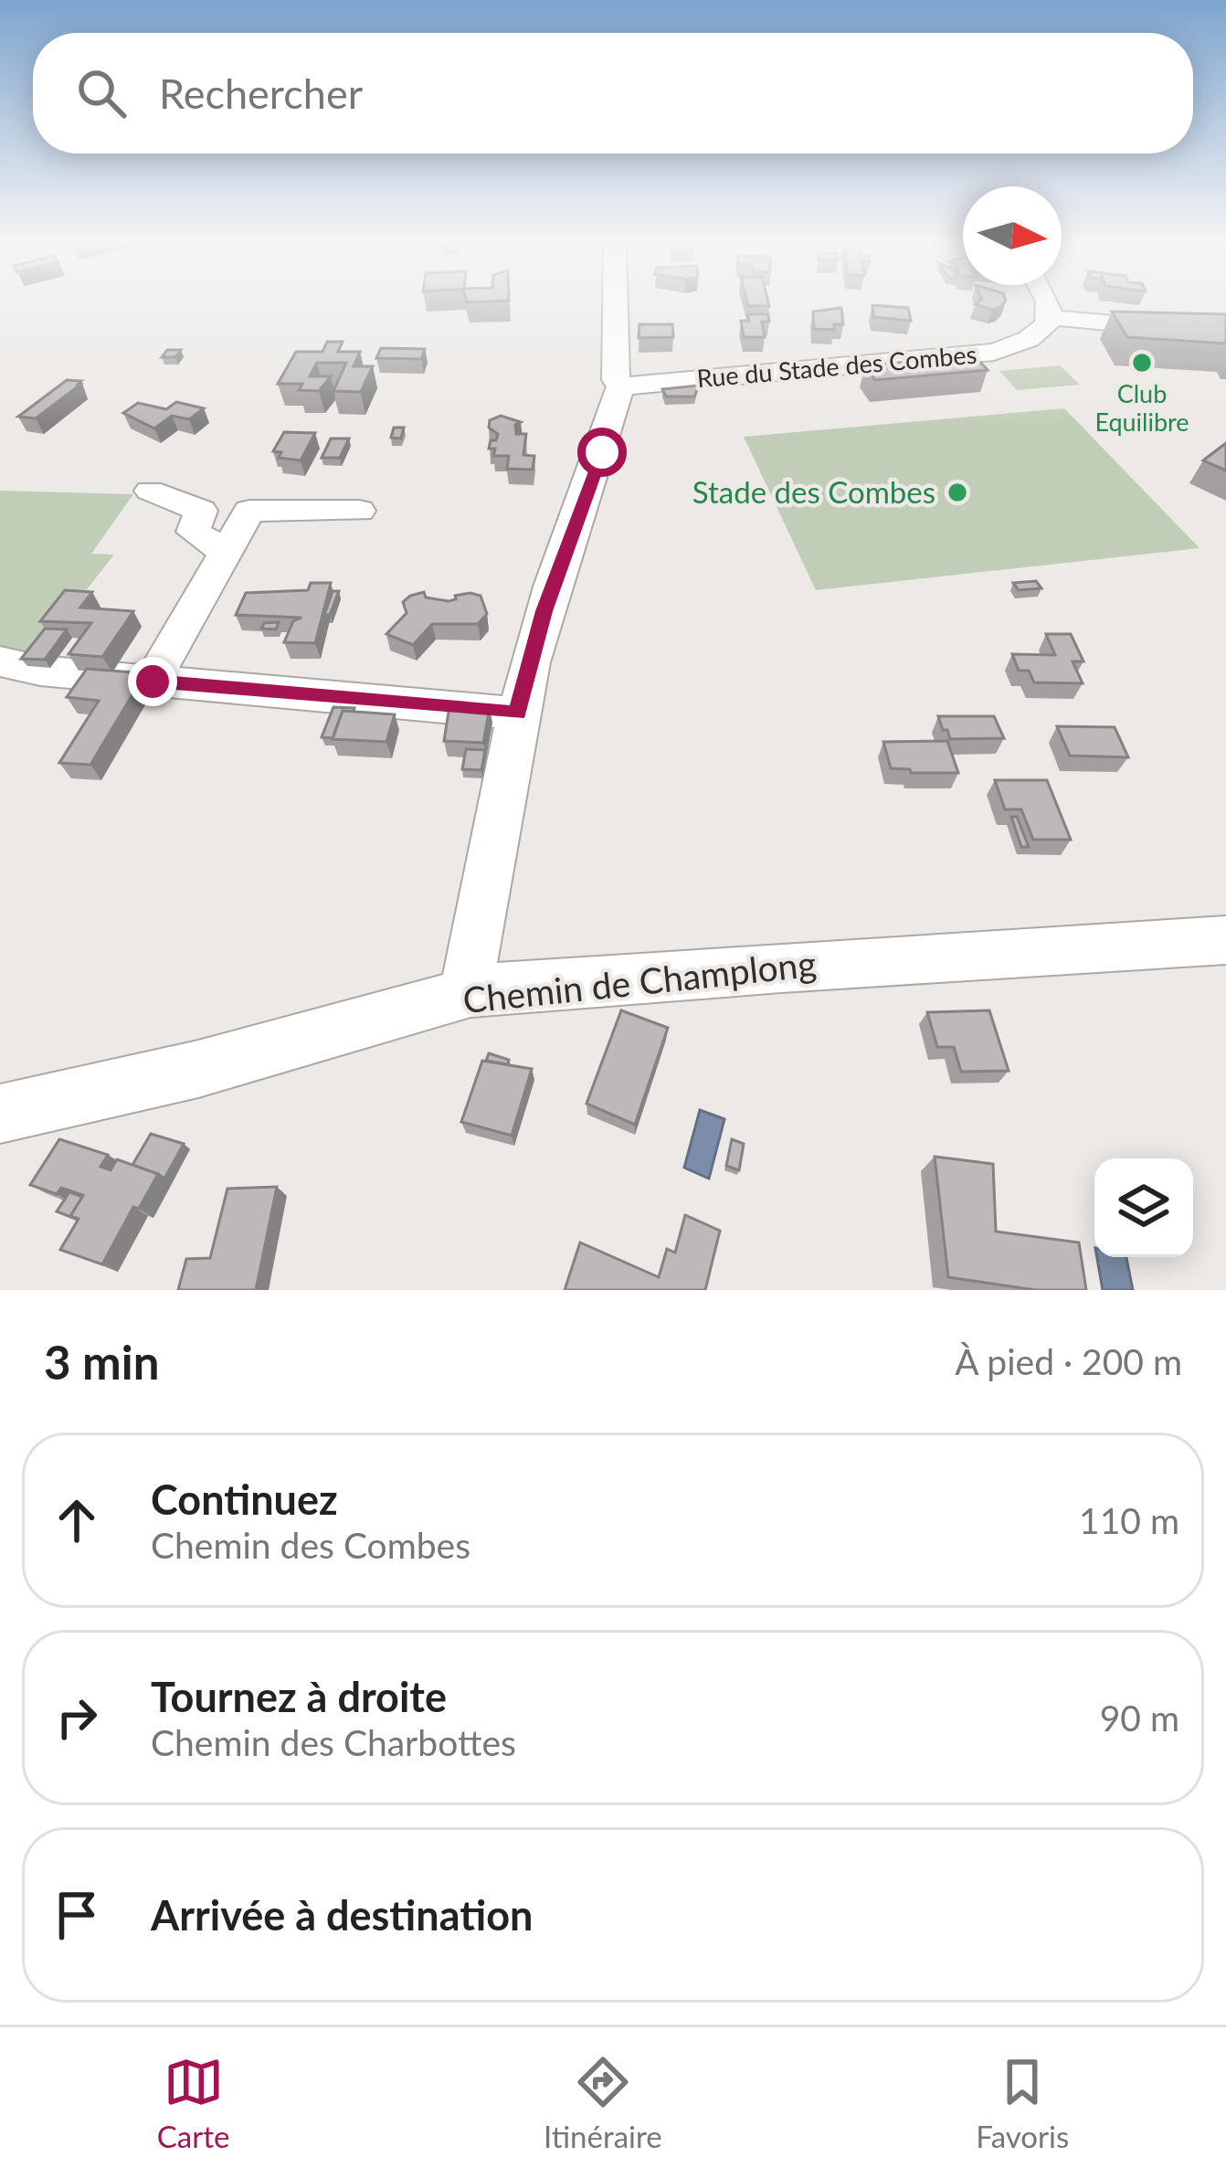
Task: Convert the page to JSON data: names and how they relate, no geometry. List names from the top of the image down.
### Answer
{
  "streets": {
    "street": ["Rue du Stade des Combes", "Chemin de Champlong"]
  },
  "places": ["Club Equilibre", "Stade des Combes"],
  "north": "right",
  "page": {
    "search": "Rechercher",
    "heading": ["3 min", "À pied · 200 m"],
    "list": [
      ["Continuez", "Chemin des Combes", "110 m"],
      ["Tournez à droite", "Chemin des Charbottes", "90 m"],
      "Arrivée à destination"
    ],
    "nav": ["Carte", "Itinéraire", "Favoris"]
  }
}
